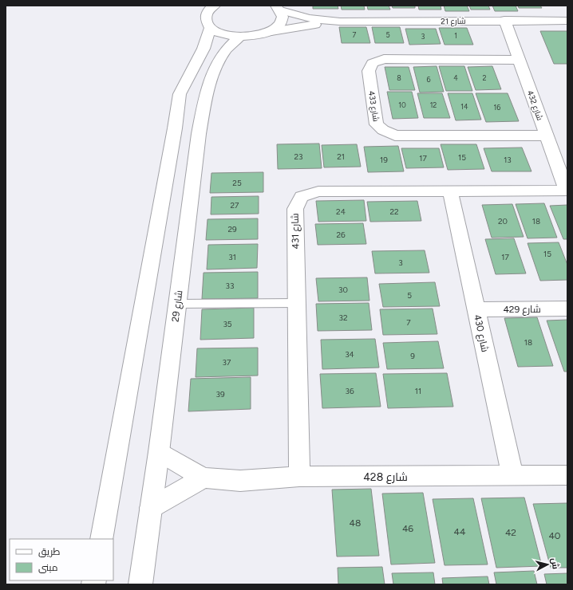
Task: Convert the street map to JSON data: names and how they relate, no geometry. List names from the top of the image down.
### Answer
{
  "streets": {
    "street": [
      "شارع 21",
      "شارع 432",
      "شارع 433",
      "شارع 431",
      "شارع 29",
      "شارع 429",
      "شارع 430",
      "شارع 428"
    ]
  },
  "crossings": [
    ["شارع 21", "شارع 432"],
    ["شارع 21", "شارع 29"],
    ["شارع 432", "شارع 433"],
    ["شارع 432", "شارع 431"],
    ["شارع 431", "شارع 430"],
    ["شارع 431", "شارع 428"],
    ["شارع 29", "شارع 428"],
    ["شارع 429", "شارع 430"],
    ["شارع 430", "شارع 428"]
  ],
  "house_numbers": [
    "7",
    "5",
    "1",
    "3",
    "8",
    "4",
    "2",
    "6",
    "10",
    "12",
    "14",
    "16",
    "23",
    "21",
    "15",
    "17",
    "19",
    "13",
    "25",
    "27",
    "24",
    "22",
    "20",
    "18",
    "29",
    "26",
    "15",
    "31",
    "17",
    "3",
    "33",
    "30",
    "5",
    "32",
    "7",
    "35",
    "18",
    "34",
    "9",
    "37",
    "36",
    "11",
    "39",
    "48",
    "46",
    "44",
    "42",
    "40"
  ],
  "legend": ["طريق", "مبنى"],
  "north": "right"
}
